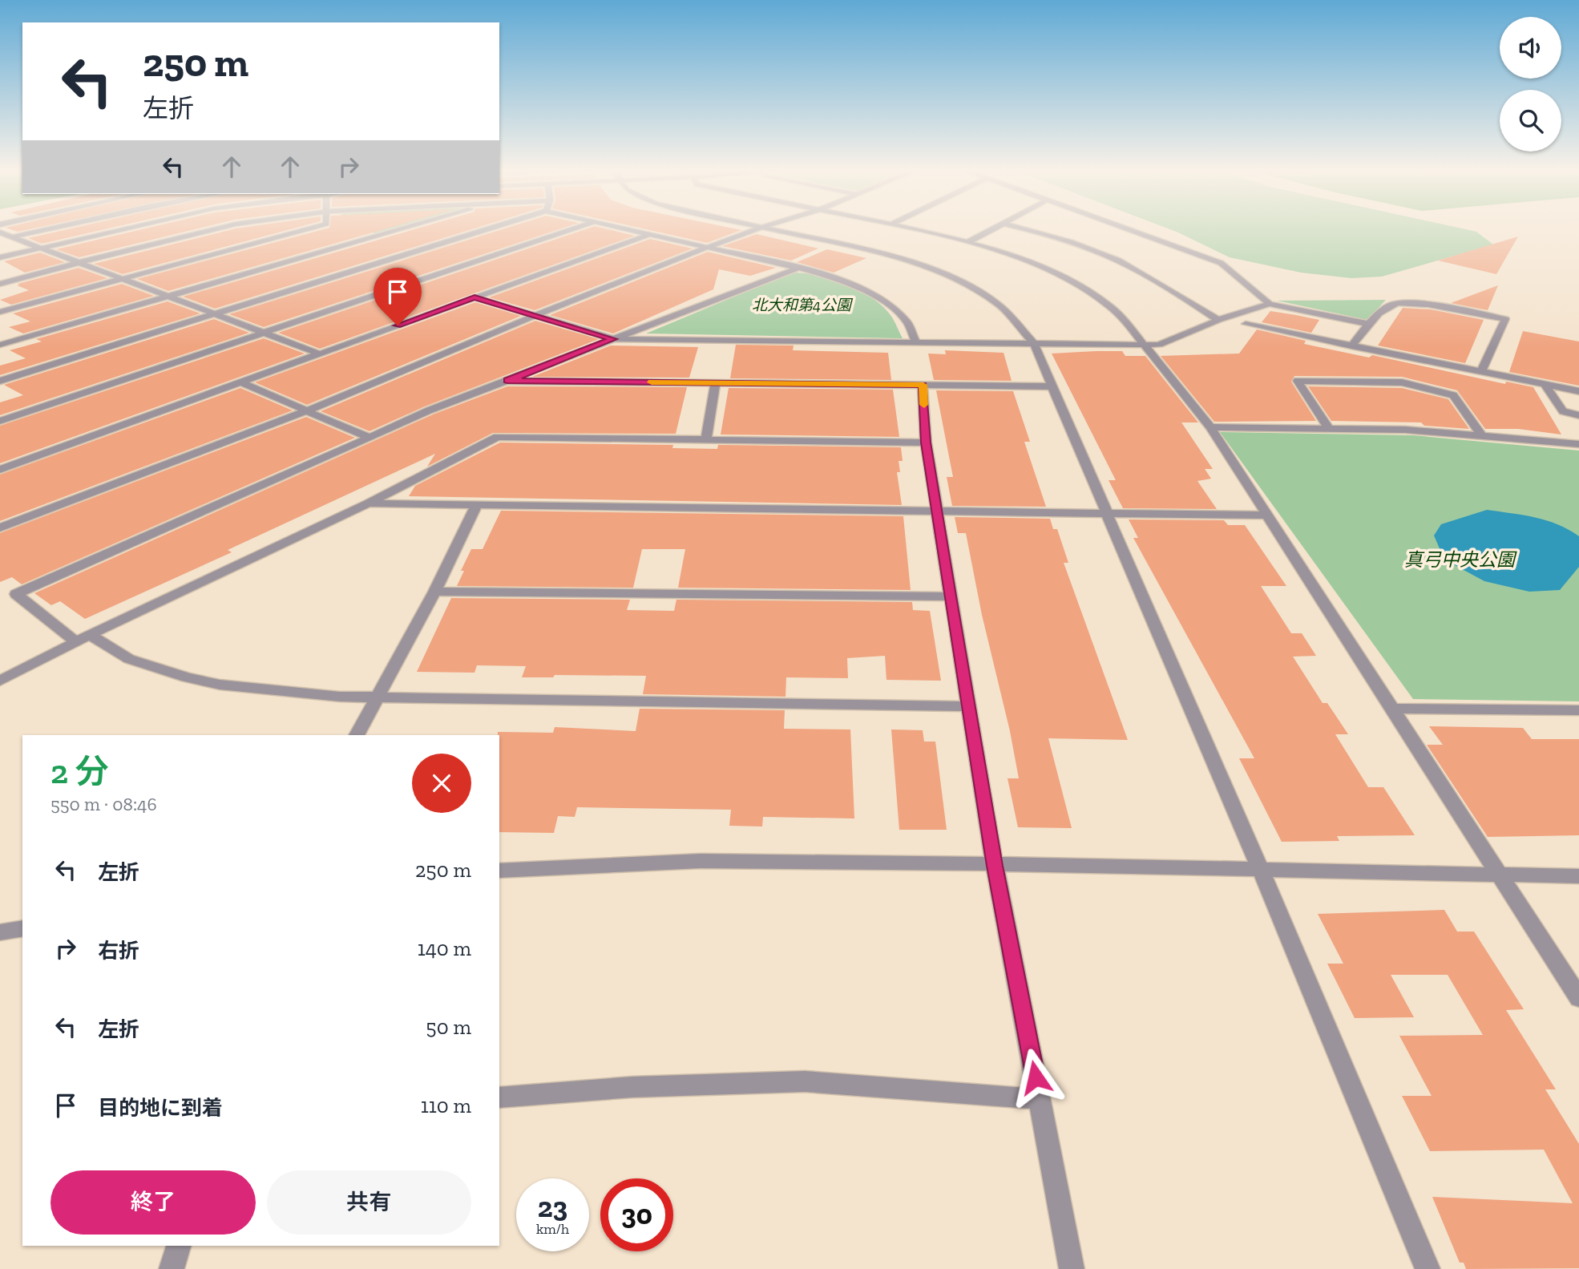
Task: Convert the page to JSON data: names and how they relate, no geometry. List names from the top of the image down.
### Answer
{
  "parks": ["北大和第4公園", "真弓中央公園"],
  "page": {
    "turn": ["250 m", "左折"],
    "heading": ["2 分", "550 m · 08:46"],
    "list": [
      {
        "name": "左折",
        "value": "250 m"
      },
      {
        "name": "右折",
        "value": "140 m"
      },
      {
        "name": "左折",
        "value": "50 m"
      },
      {
        "name": "目的地に到着",
        "value": "110 m"
      }
    ],
    "buttons": ["終了", "共有"],
    "speed": "23 km/h",
    "limit": "30"
  }
}
